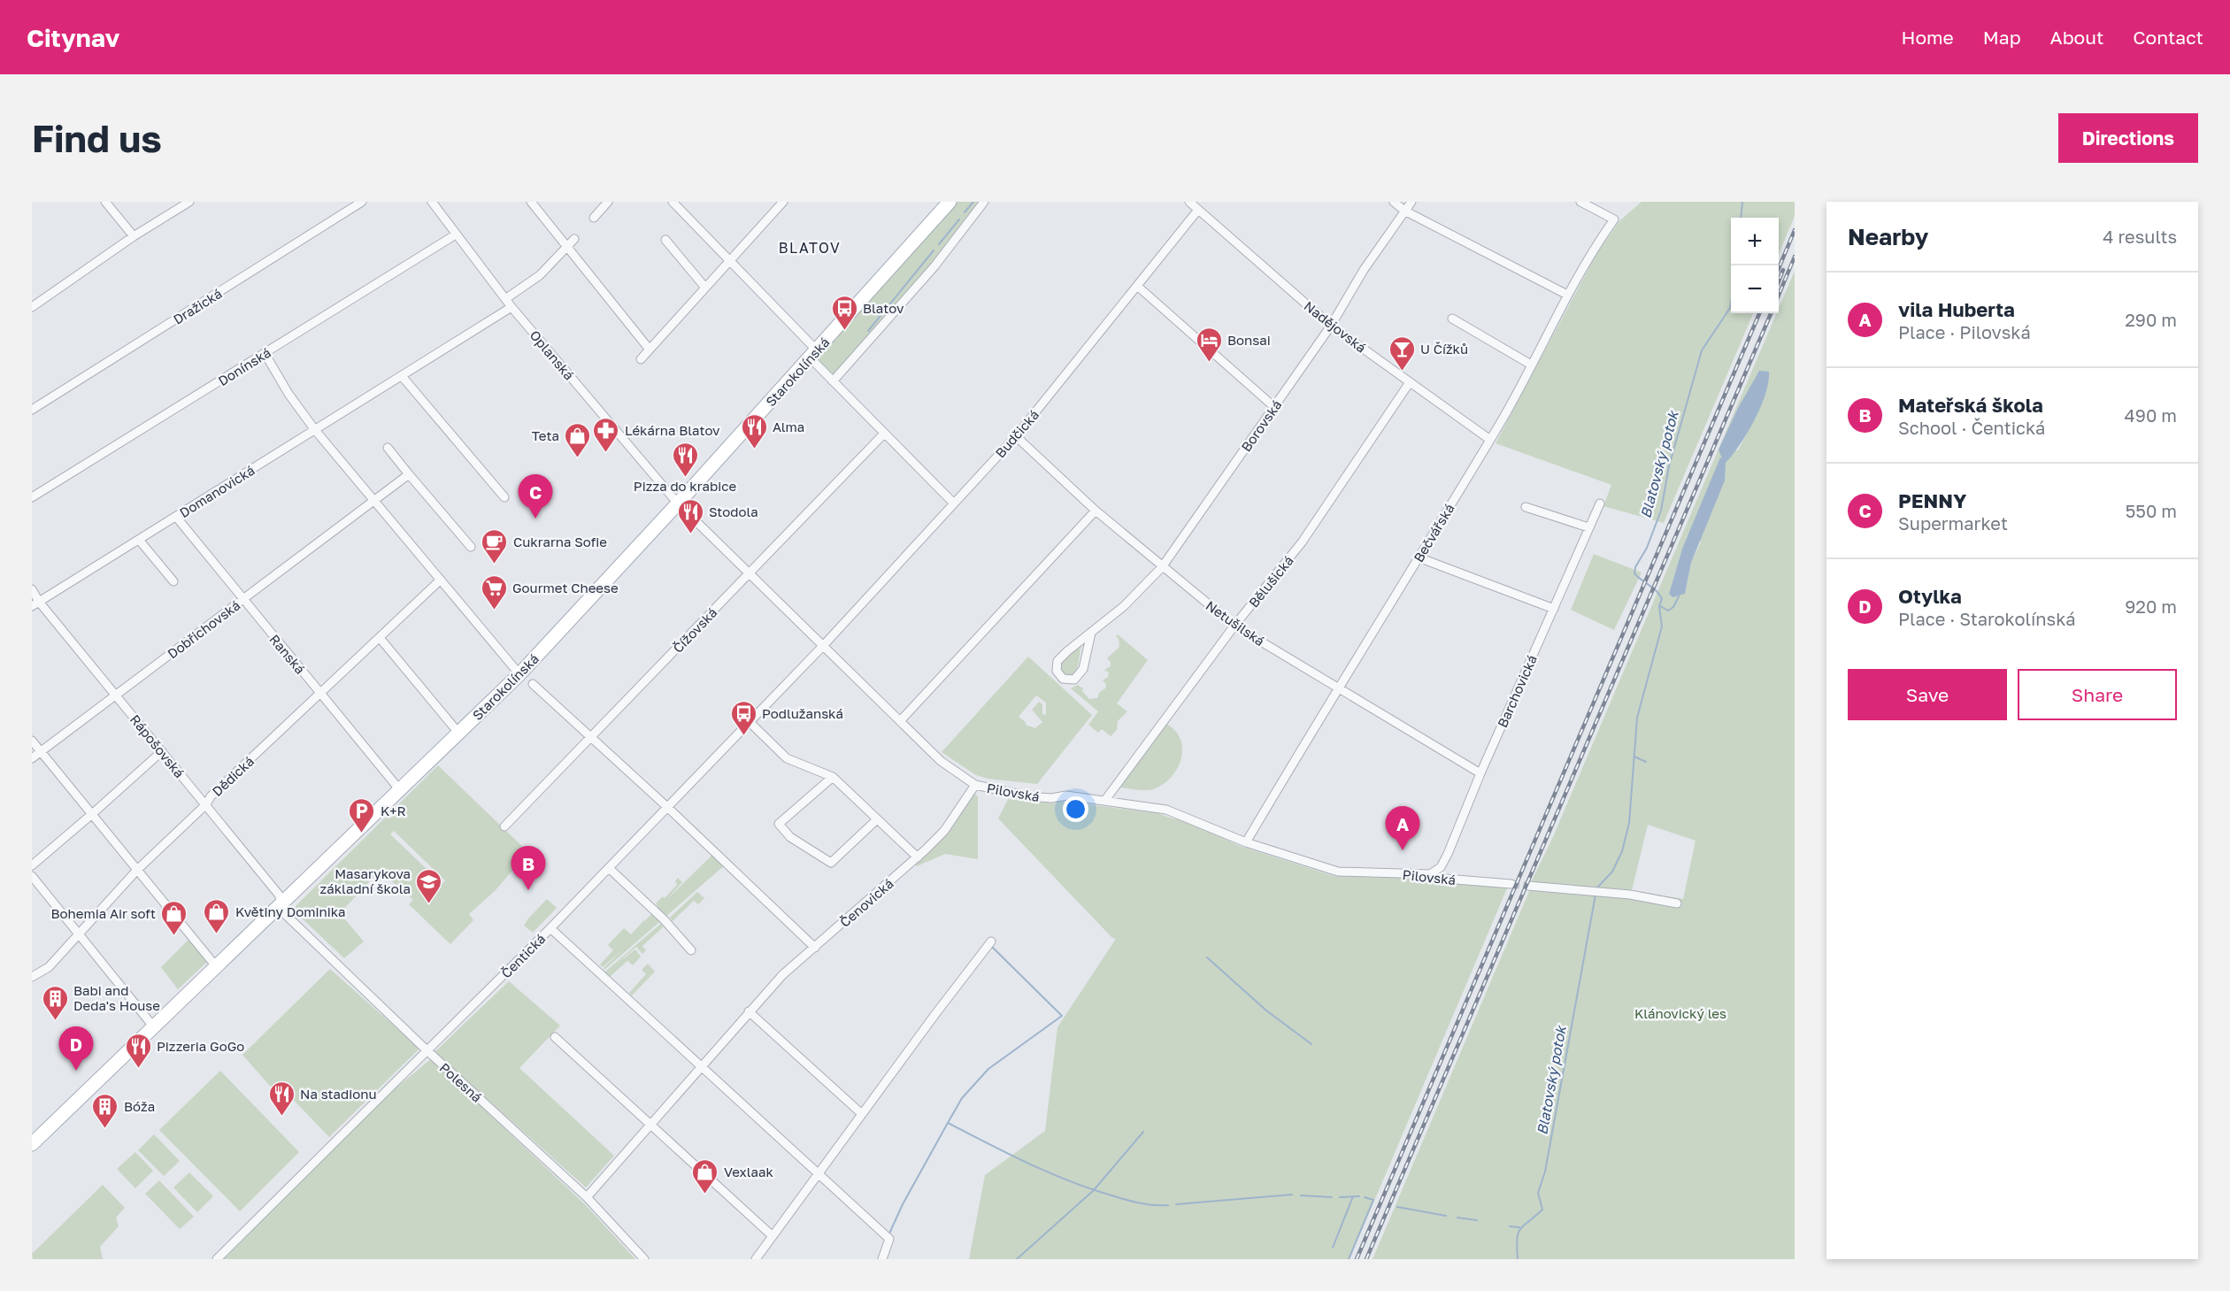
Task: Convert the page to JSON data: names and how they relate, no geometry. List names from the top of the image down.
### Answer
{
  "streets": {
    "main road": ["Starokolínská"],
    "street": [
      "Dražická",
      "Nadějovská",
      "Oplanská",
      "Donínská",
      "Borovská",
      "Budčická",
      "Domanovická",
      "Bečvářská",
      "Bělušická",
      "Netušilská",
      "Dobřichovská",
      "Čížovská",
      "Ranská",
      "Barchovická",
      "Rápošovská",
      "Dědická",
      "Pilovská",
      "Čenovická",
      "Čentická",
      "Polesná"
    ]
  },
  "crossings": [
    ["Nadějovská", "Borovská"],
    ["Nadějovská", "Budčická"],
    ["Nadějovská", "Bečvářská"],
    ["Nadějovská", "Bělušická"],
    ["Oplanská", "Donínská"],
    ["Oplanská", "Starokolínská"],
    ["Oplanská", "Domanovická"],
    ["Oplanská", "Pilovská"],
    ["Starokolínská", "Ranská"],
    ["Starokolínská", "Rápošovská"],
    ["Starokolínská", "Pilovská"],
    ["Starokolínská", "Polesná"],
    ["Borovská", "Netušilská"],
    ["Budčická", "Netušilská"],
    ["Budčická", "Pilovská"],
    ["Budčická", "Čentická"],
    ["Domanovická", "Ranská"],
    ["Domanovická", "Rápošovská"],
    ["Bečvářská", "Netušilská"],
    ["Bečvářská", "Pilovská"],
    ["Bělušická", "Netušilská"],
    ["Bělušická", "Pilovská"],
    ["Netušilská", "Barchovická"],
    ["Dobřichovská", "Ranská"],
    ["Dobřichovská", "Rápošovská"],
    ["Čížovská", "Pilovská"],
    ["Ranská", "Dědická"],
    ["Barchovická", "Pilovská"],
    ["Rápošovská", "Dědická"],
    ["Rápošovská", "Polesná"],
    ["Pilovská", "Čenovická"],
    ["Pilovská", "Čentická"],
    ["Čenovická", "Polesná"],
    ["Čentická", "Polesná"]
  ],
  "districts": ["BLATOV"],
  "water": ["Blatovský potok"],
  "parks": ["Klánovický les"],
  "places": {
    "bus stop": ["Blatov", "Podlužanská"],
    "hotel": ["Bonsai"],
    "bar": ["U Čížků"],
    "restaurant": [
      "Alma",
      "Pizza do krabice",
      "Stodola",
      "Pizzeria GoGo",
      "Na stadionu"
    ],
    "pharmacy": ["Lékárna Blatov"],
    "shop": [
      "Teta",
      "Květiny Dominika",
      "Bohemia Air soft",
      "Vexlaak"
    ],
    "cafe": ["Cukrarna Sofie"],
    "supermarket": ["Gourmet Cheese"],
    "parking": ["K+R"],
    "school or university": ["Masarykova základní škola"],
    "building": ["Babi and Deda's House", "Bóža"]
  },
  "page": {
    "header": "Citynav",
    "nav": [
      "Home",
      "Map",
      "About",
      "Contact"
    ],
    "buttons": [
      "Directions",
      ["Save", "Share"]
    ],
    "title": "Find us",
    "heading": ["Nearby", "4 results"],
    "map_buttons": ["+", "−"],
    "list": [
      {
        "mark": "A",
        "name": "vila Huberta",
        "note": "Place · Pilovská",
        "value": "290 m"
      },
      {
        "mark": "B",
        "name": "Mateřská škola",
        "note": "School · Čentická",
        "value": "490 m"
      },
      {
        "mark": "C",
        "name": "PENNY",
        "note": "Supermarket",
        "value": "550 m"
      },
      {
        "mark": "D",
        "name": "Otylka",
        "note": "Place · Starokolínská",
        "value": "920 m"
      }
    ],
    "pins": [
      "C",
      "A",
      "B",
      "D"
    ]
  }
}
